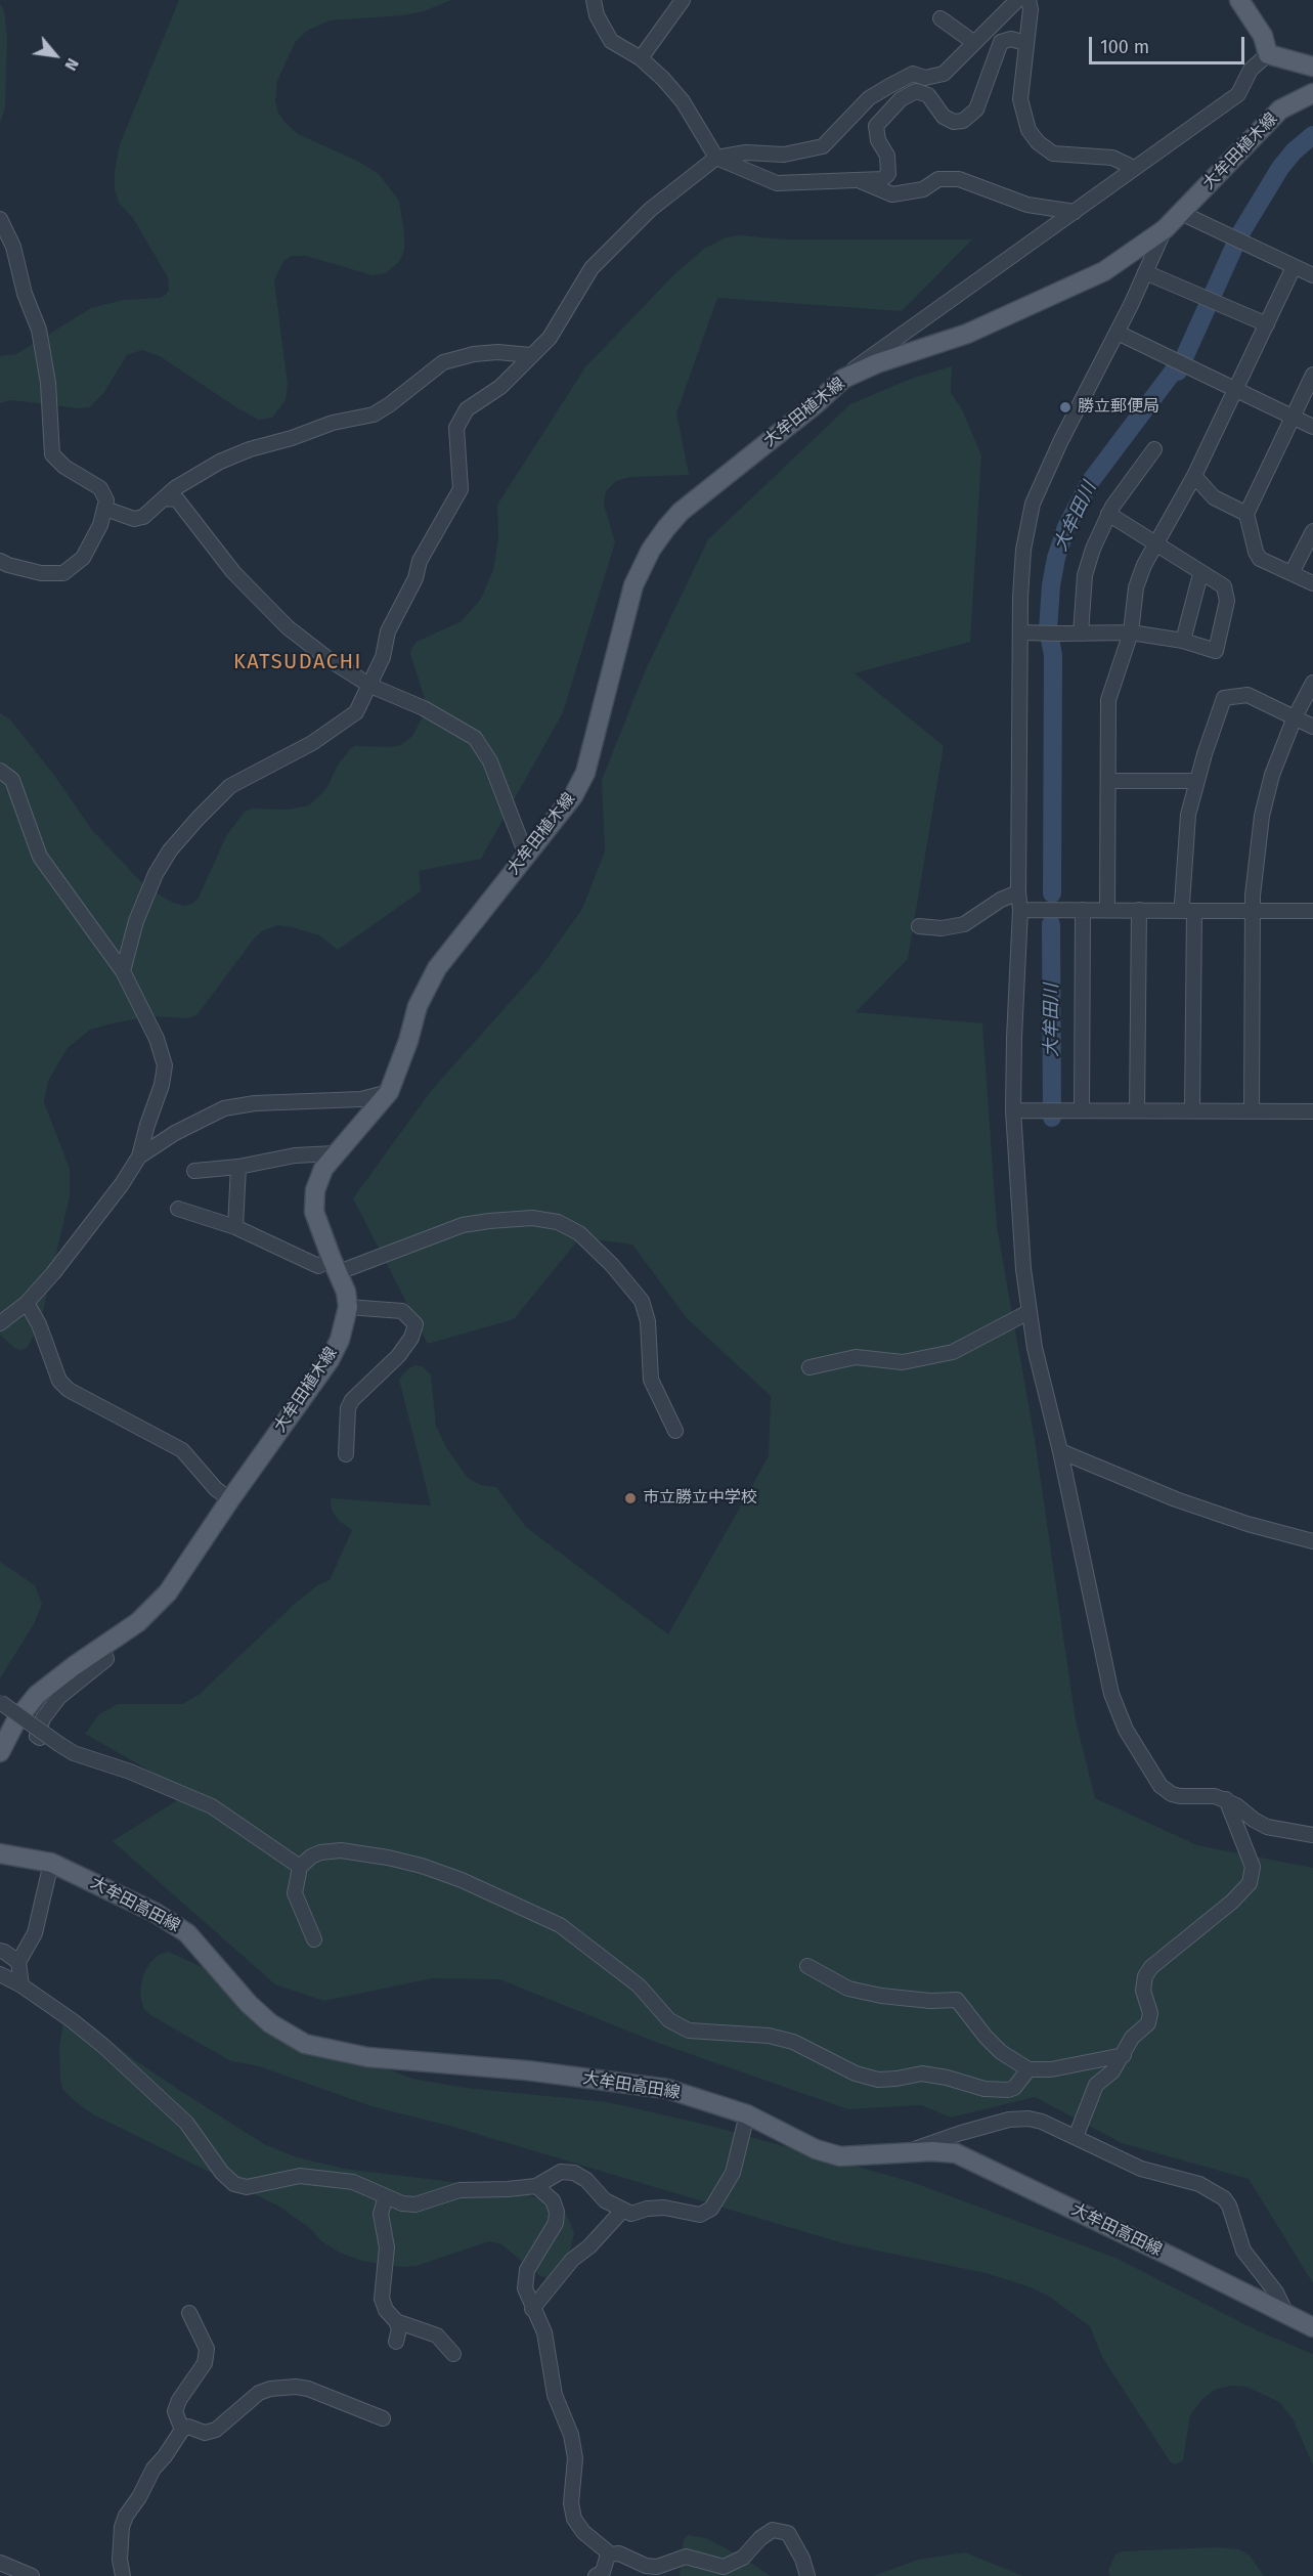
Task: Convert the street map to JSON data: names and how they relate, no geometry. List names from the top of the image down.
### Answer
{
  "streets": {
    "main road": ["大牟田植木線", "大牟田高田線"]
  },
  "districts": ["KATSUDACHI"],
  "water": ["大牟田川"],
  "places": ["勝立郵便局", "市立勝立中学校"],
  "scale_bar": "100 m",
  "north": "bottom right"
}
